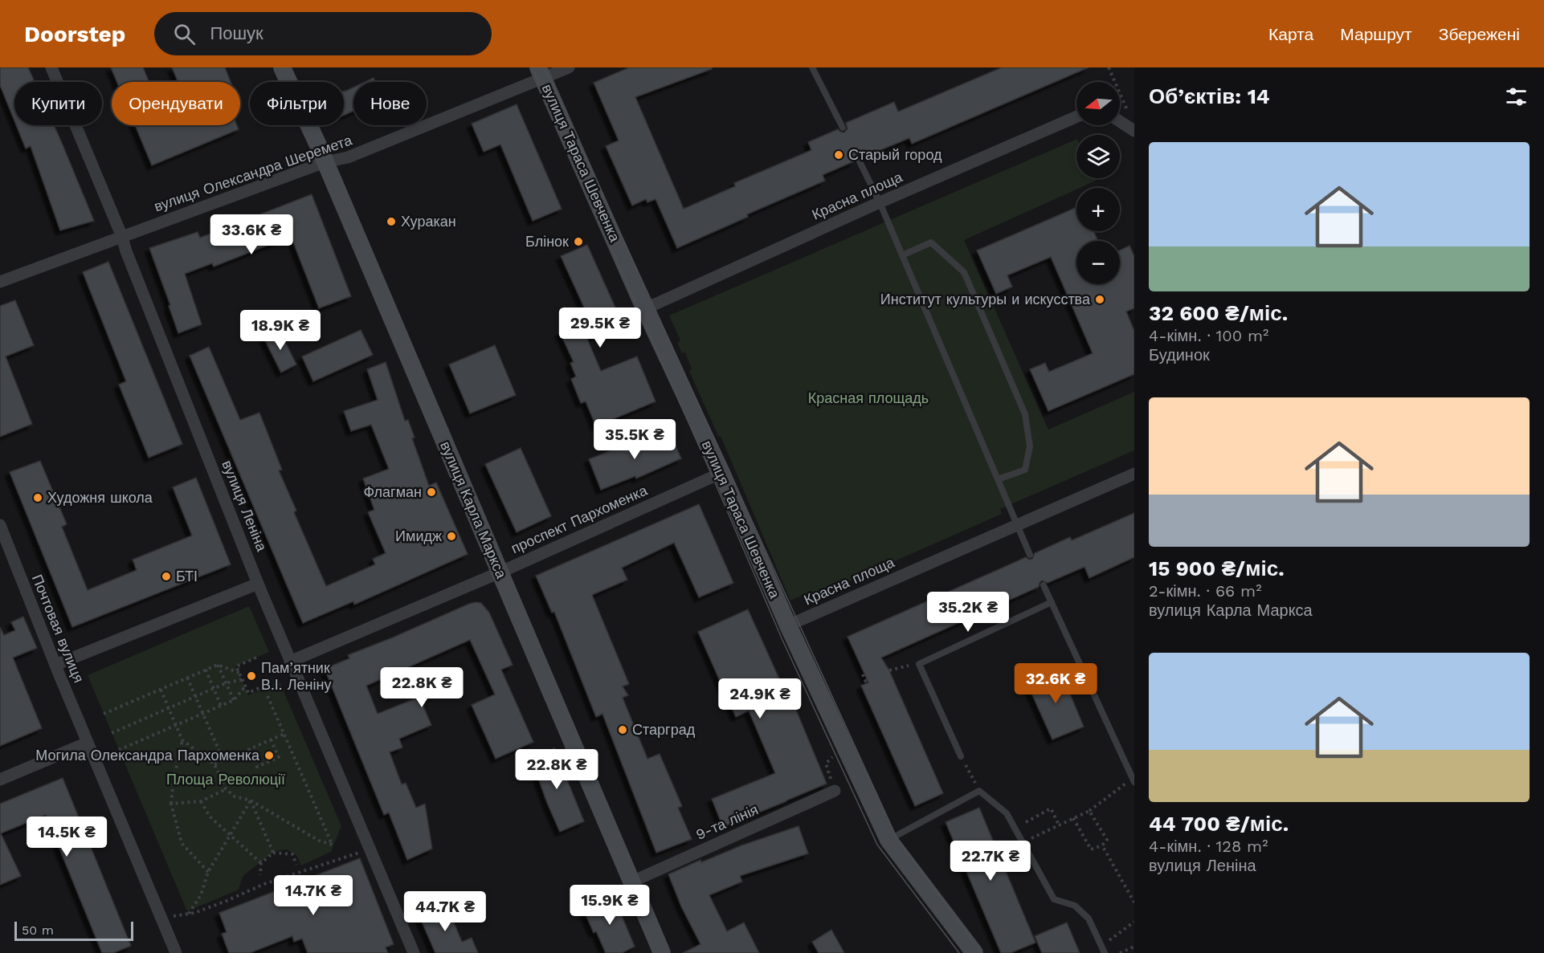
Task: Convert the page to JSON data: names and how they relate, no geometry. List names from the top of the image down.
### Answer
{
  "streets": {
    "main road": ["вулиця Тараса Шевченка", "вулиця Карла Маркса"],
    "street": [
      "вулиця Олександра Шеремета",
      "Красна площа",
      "вулиця Леніна",
      "проспект Пархоменка",
      "Почтовая вулиця",
      "9-та лінія"
    ]
  },
  "crossings": [
    ["вулиця Тараса Шевченка", "вулиця Олександра Шеремета"],
    ["вулиця Тараса Шевченка", "Красна площа"],
    ["вулиця Тараса Шевченка", "проспект Пархоменка"],
    ["вулиця Олександра Шеремета", "вулиця Леніна"],
    ["вулиця Олександра Шеремета", "вулиця Карла Маркса"],
    ["вулиця Леніна", "проспект Пархоменка"],
    ["вулиця Карла Маркса", "проспект Пархоменка"],
    ["вулиця Карла Маркса", "9-та лінія"]
  ],
  "parks": ["Красная площадь", "Площа Революції"],
  "places": [
    "Старый город",
    "Хуракан",
    "Блінок",
    "Институт культуры и искусства",
    "Флагман",
    "Художня школа",
    "Имидж",
    "БТІ",
    "Пам’ятник В.І. Леніну",
    "Старград",
    "Могила Олександра Пархоменка"
  ],
  "scale_bar": "50 m",
  "north": "left",
  "page": {
    "header": "Doorstep",
    "search": "Пошук",
    "nav": ["Карта", "Маршрут", "Збережені"],
    "heading": "Об’єктів: 14",
    "map_buttons": ["+", "−"],
    "chip": [
      "Купити",
      "Орендувати",
      "Фільтри",
      "Нове"
    ],
    "list": [
      {
        "name": "32 600 ₴/міс.",
        "note": "4-кімн. · 100 m² · Будинок"
      },
      {
        "name": "15 900 ₴/міс.",
        "note": "2-кімн. · 66 m² · вулиця Карла Маркса"
      },
      {
        "name": "44 700 ₴/міс.",
        "note": "4-кімн. · 128 m² · вулиця Леніна"
      }
    ],
    "price": [
      "33.6K ₴",
      "29.5K ₴",
      "18.9K ₴",
      "35.5K ₴",
      "35.2K ₴",
      "32.6K ₴",
      "22.8K ₴",
      "24.9K ₴",
      "22.8K ₴",
      "14.5K ₴",
      "22.7K ₴",
      "14.7K ₴",
      "15.9K ₴",
      "44.7K ₴"
    ],
    "scale": "50 m"
  }
}
